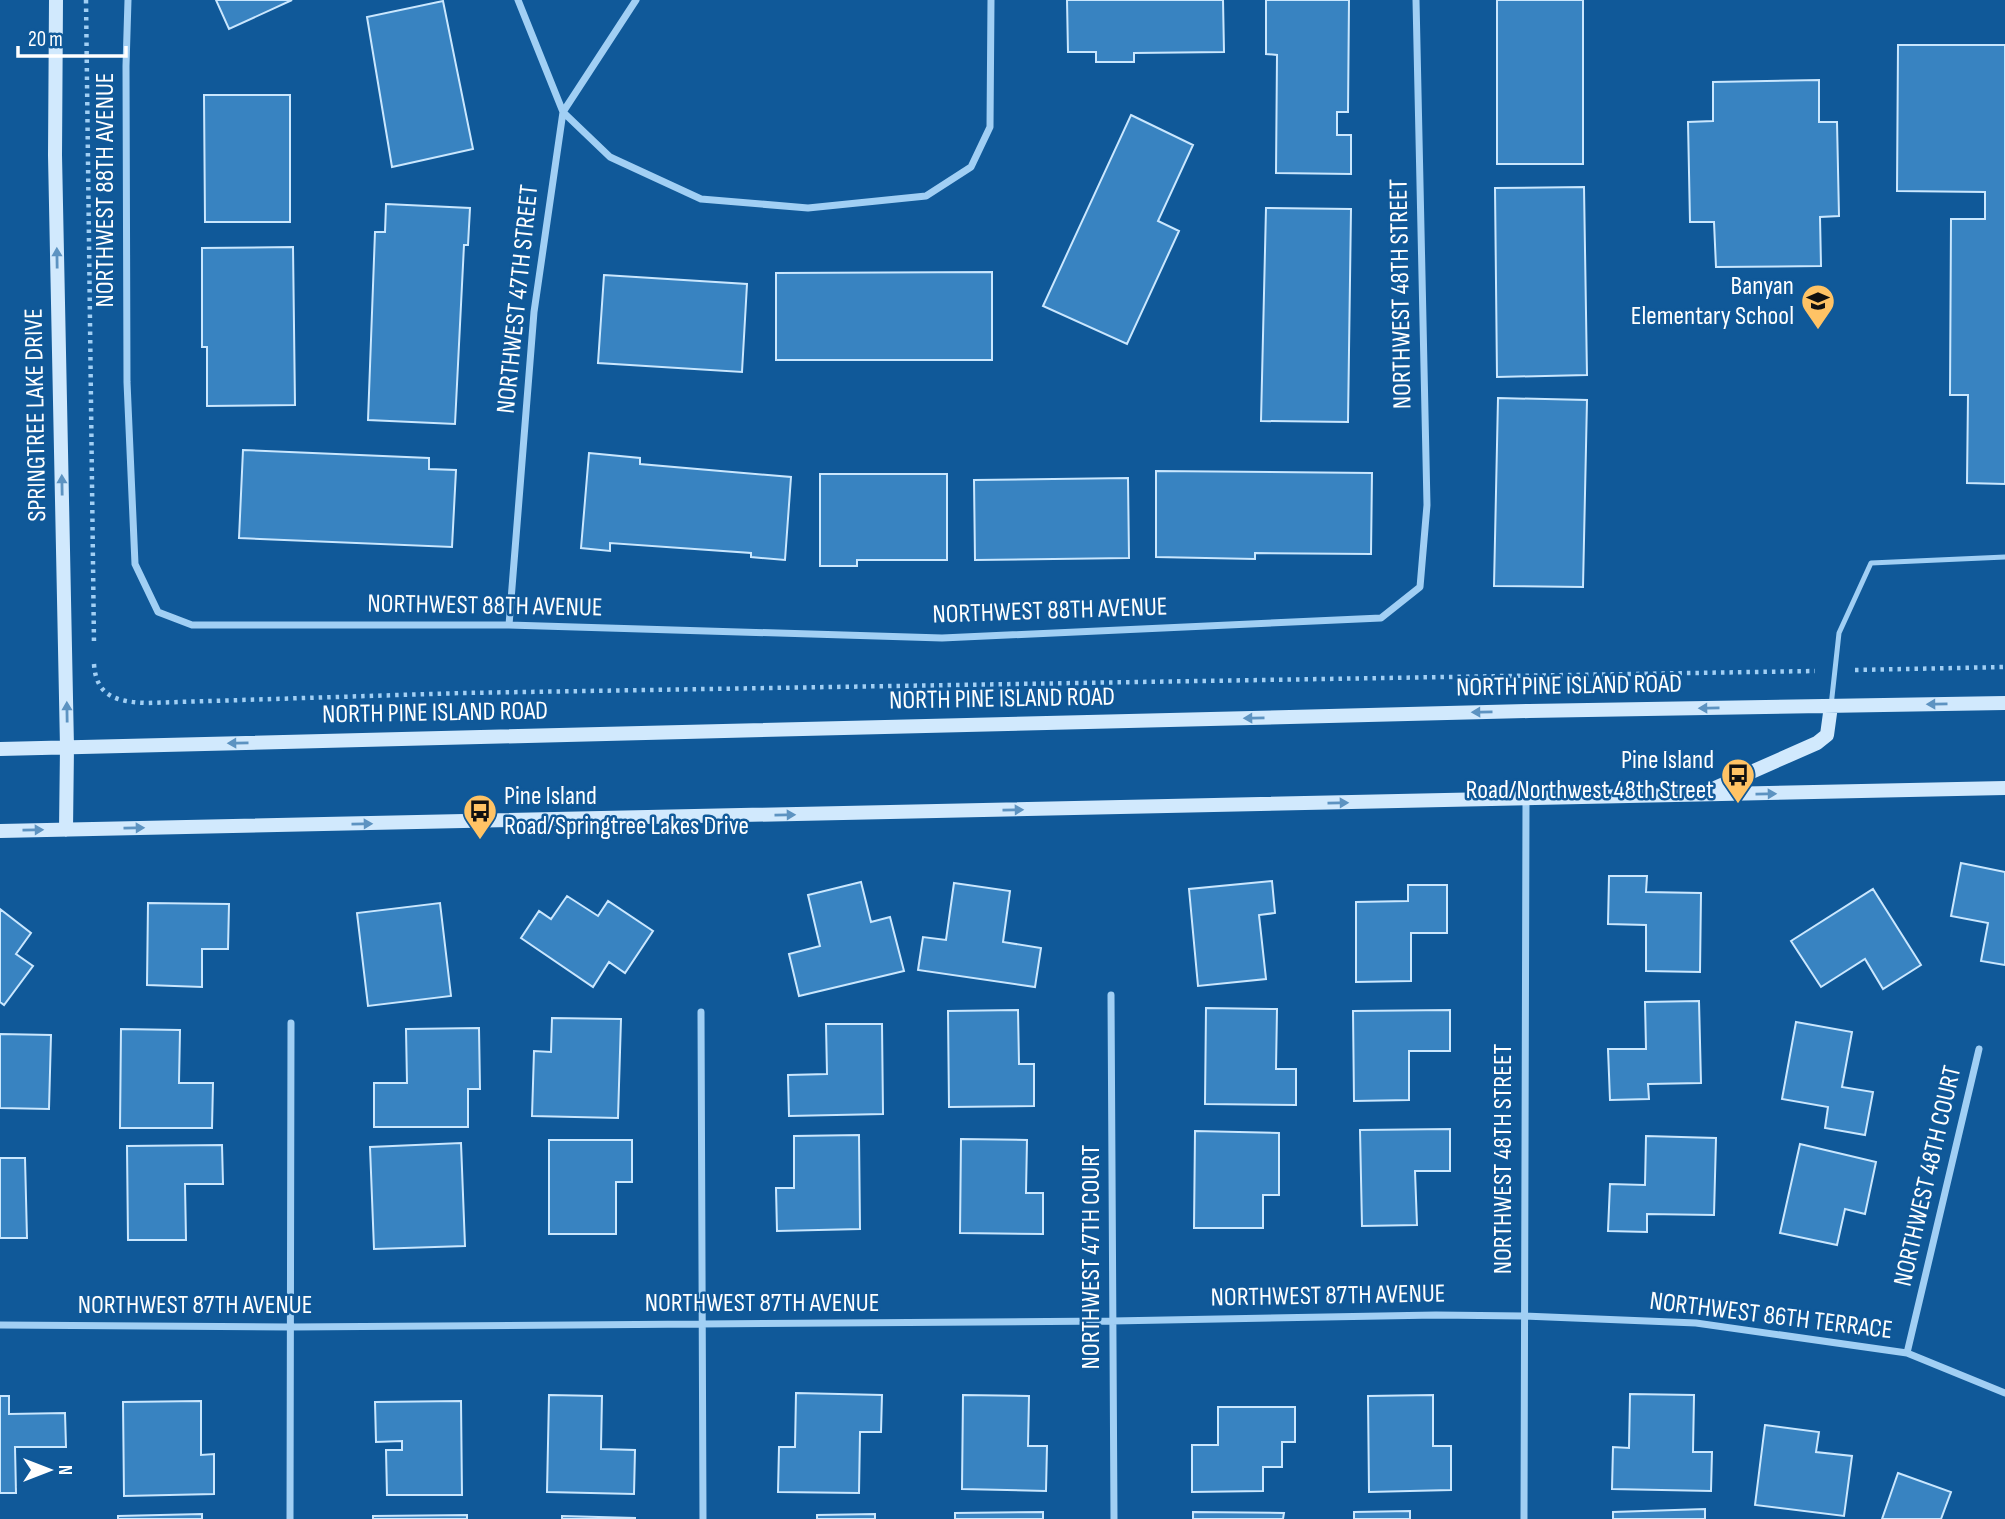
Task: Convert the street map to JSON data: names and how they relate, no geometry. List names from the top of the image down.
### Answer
{
  "streets": {
    "main road": ["SPRINGTREE LAKE DRIVE", "NORTH PINE ISLAND ROAD"],
    "street": [
      "NORTHWEST 88TH AVENUE",
      "NORTHWEST 48TH STREET",
      "NORTHWEST 47TH STREET",
      "NORTHWEST 48TH COURT",
      "NORTHWEST 47TH COURT",
      "NORTHWEST 87TH AVENUE",
      "NORTHWEST 86TH TERRACE"
    ]
  },
  "crossings": [
    ["NORTHWEST 88TH AVENUE", "NORTHWEST 48TH STREET"],
    ["NORTHWEST 88TH AVENUE", "NORTHWEST 47TH STREET"],
    ["NORTHWEST 48TH STREET", "NORTHWEST 87TH AVENUE"],
    ["NORTHWEST 48TH STREET", "NORTHWEST 86TH TERRACE"],
    ["SPRINGTREE LAKE DRIVE", "NORTH PINE ISLAND ROAD"],
    ["NORTHWEST 48TH COURT", "NORTHWEST 86TH TERRACE"],
    ["NORTHWEST 47TH COURT", "NORTHWEST 87TH AVENUE"],
    ["NORTHWEST 87TH AVENUE", "NORTHWEST 86TH TERRACE"]
  ],
  "one_way": ["SPRINGTREE LAKE DRIVE"],
  "places": {
    "school or university": ["Banyan Elementary School"],
    "bus stop": ["Pine Island Road/Northwest 48th Street", "Pine Island Road/Springtree Lakes Drive"]
  },
  "scale_bar": "20 m",
  "north": "right"
}
